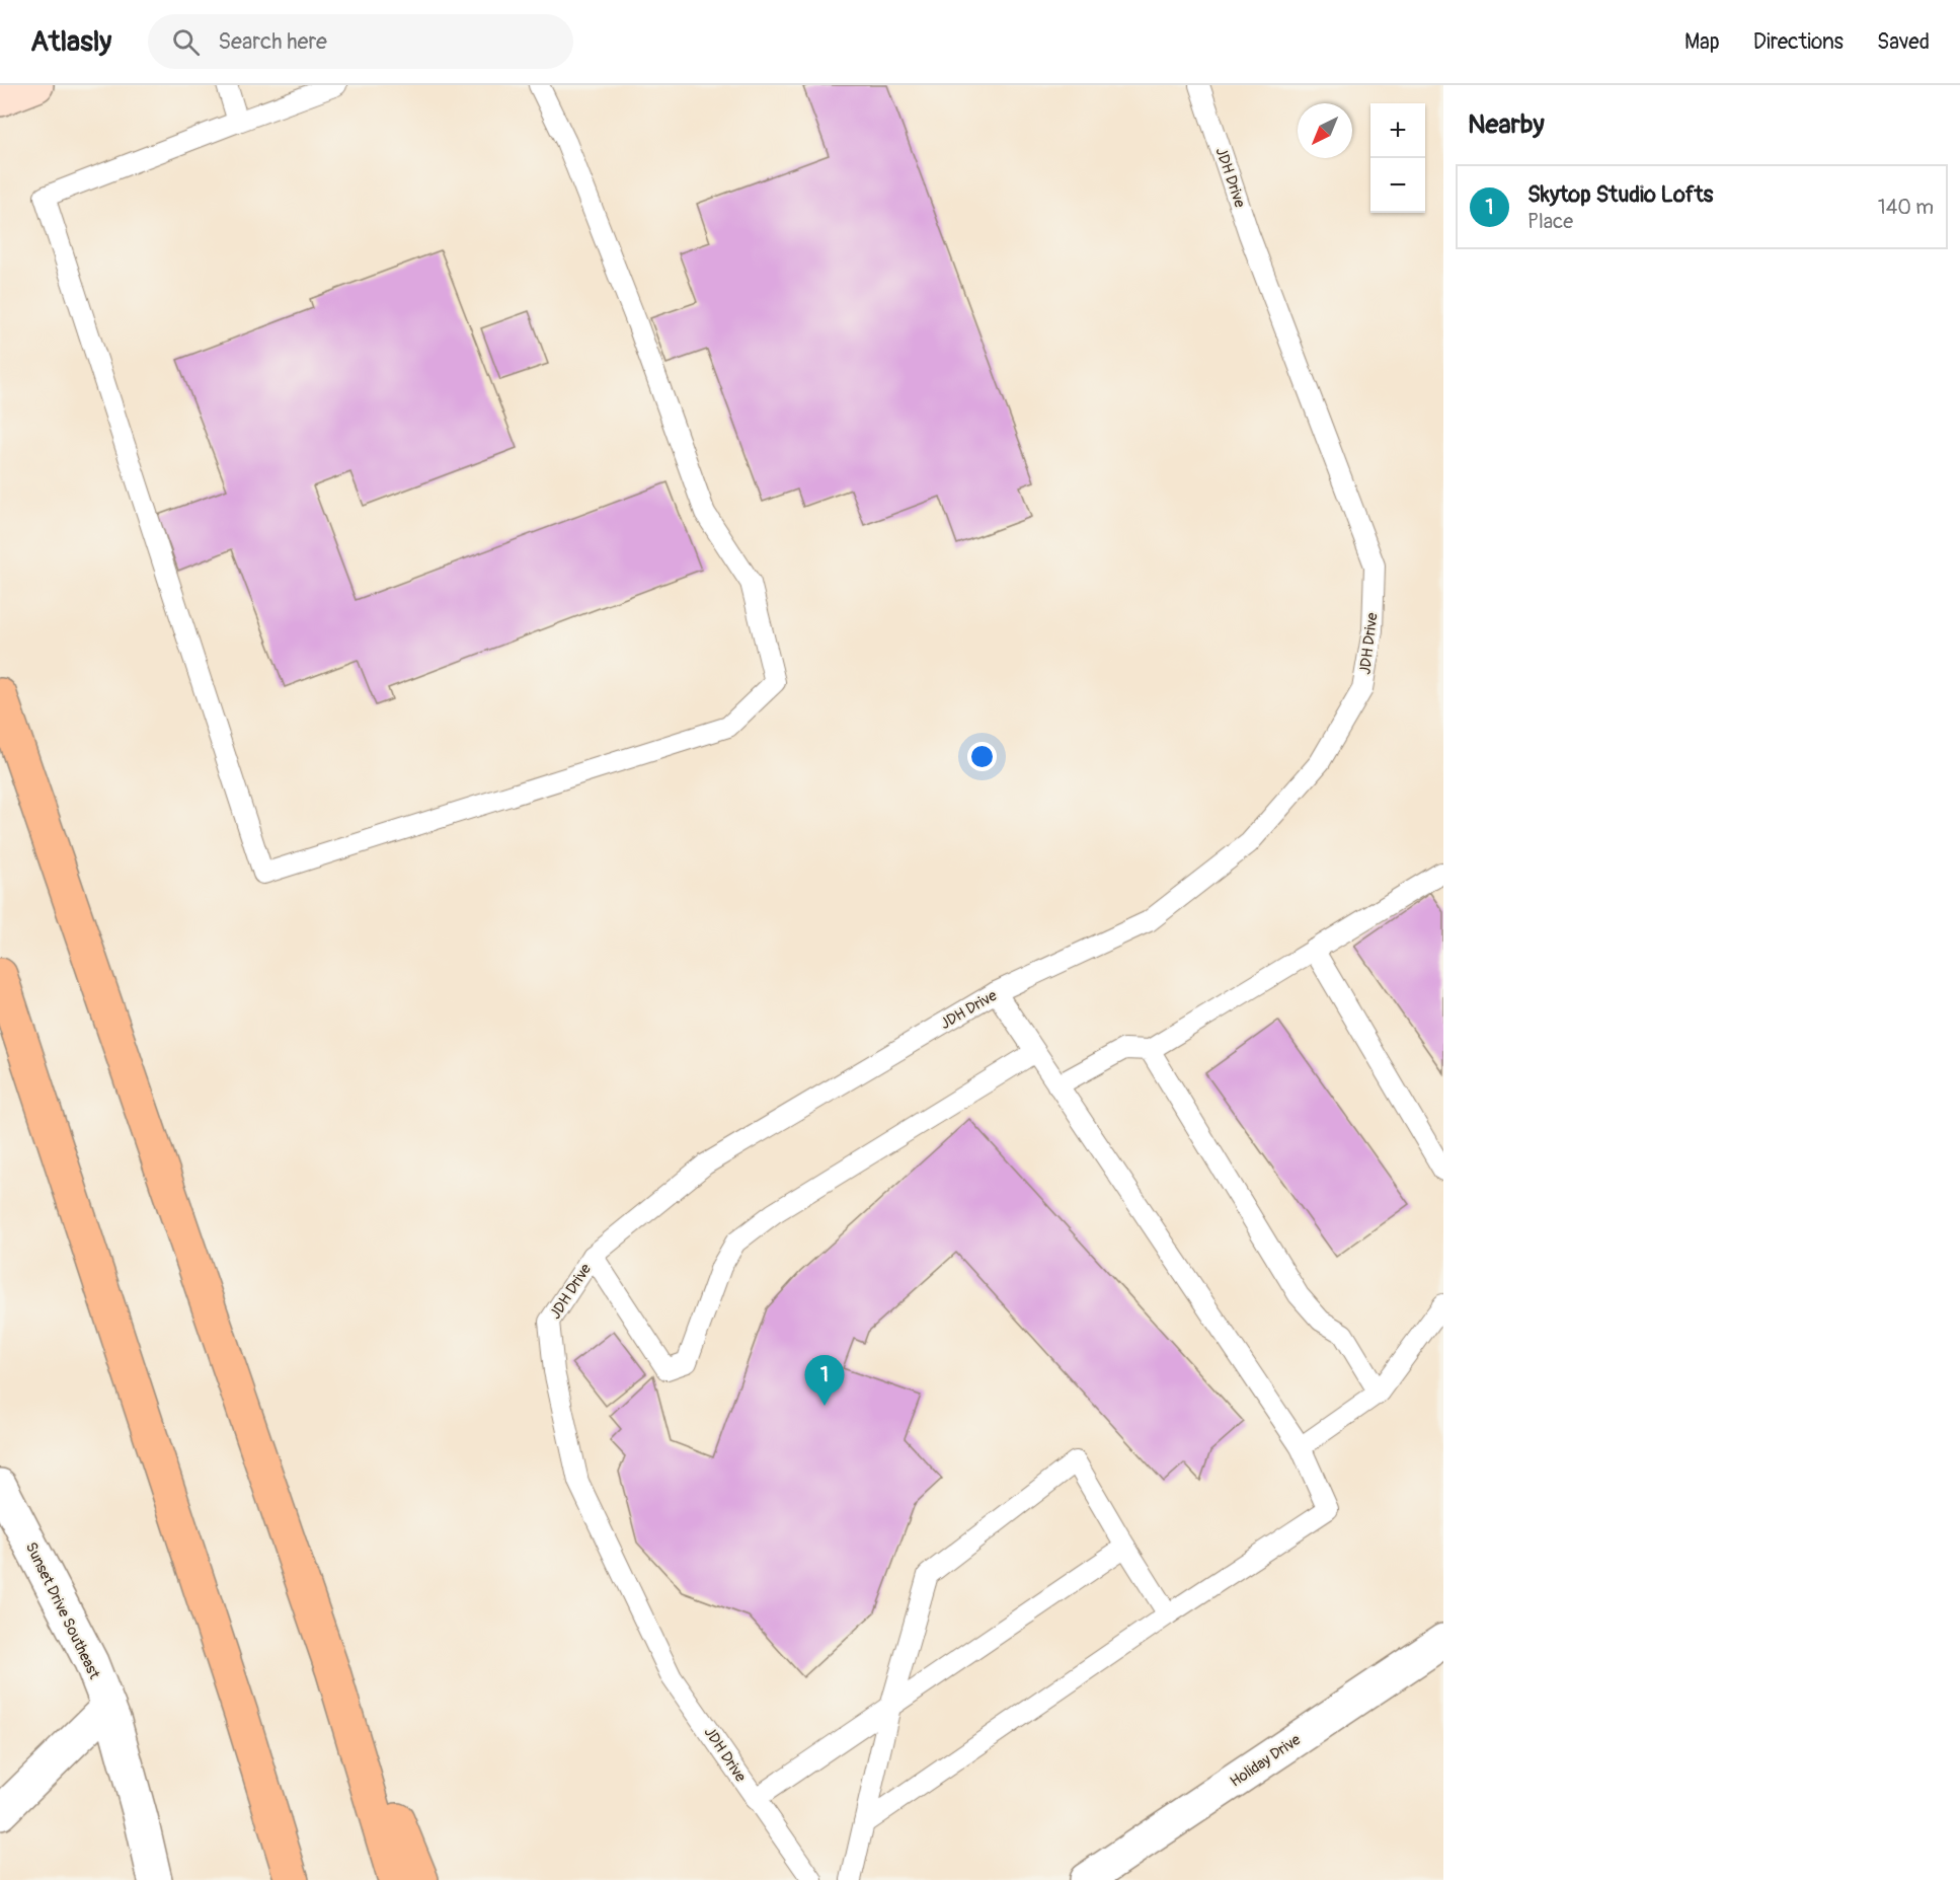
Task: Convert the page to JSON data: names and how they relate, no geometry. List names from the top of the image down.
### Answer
{
  "streets": {
    "street": ["Sunset Drive Southeast", "Holiday Drive"],
    "lane": ["JDH Drive"]
  },
  "north": "bottom left",
  "page": {
    "header": "Atlasly",
    "search": "Search here",
    "nav": ["Map", "Directions", "Saved"],
    "heading": "Nearby",
    "map_buttons": ["+", "−"],
    "list": [
      {
        "mark": "1",
        "name": "Skytop Studio Lofts",
        "note": "Place",
        "value": "140 m"
      }
    ],
    "pins": "1"
  }
}
